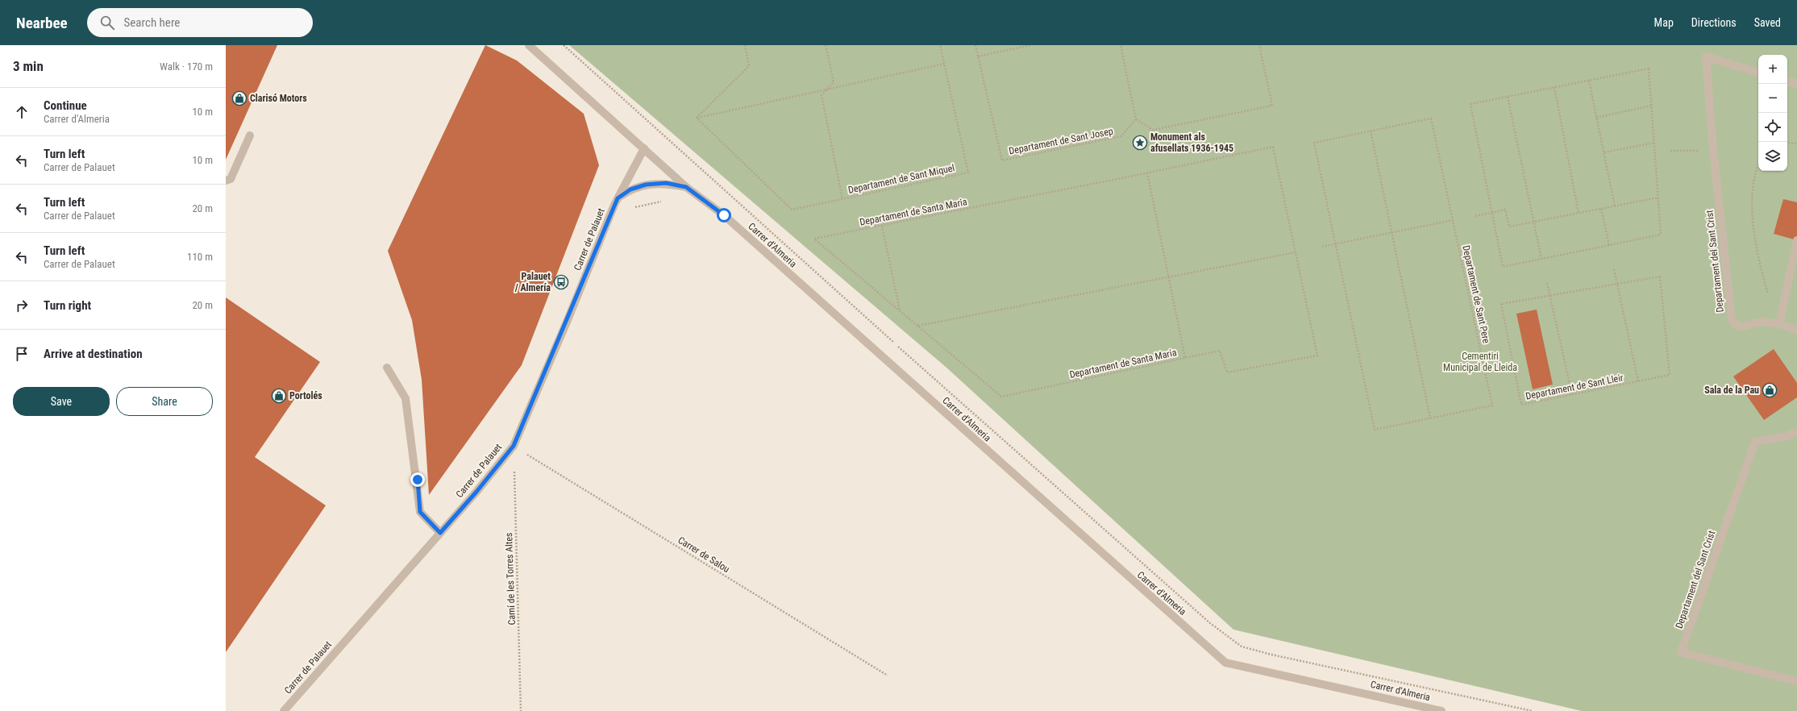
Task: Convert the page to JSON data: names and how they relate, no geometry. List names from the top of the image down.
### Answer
{
  "streets": {
    "street": ["Carrer de Palauet", "Carrer d'Almeria", "Departament del Sant Crist"],
    "path": [
      "Departament de Sant Josep",
      "Departament de Sant Miquel",
      "Departament de Santa Maria",
      "Departament de Sant Pere",
      "Departament de Sant Lleir",
      "Carrer de Salou",
      "Camí de les Torres Altes"
    ]
  },
  "crossings": [
    ["Carrer de Palauet", "Carrer d'Almeria"],
    ["Carrer de Palauet", "Carrer de Salou"],
    ["Carrer de Palauet", "Camí de les Torres Altes"],
    ["Carrer de Salou", "Camí de les Torres Altes"]
  ],
  "parks": ["Cementiri Municipal de Lleida"],
  "places": {
    "shop": ["Clarisó Motors", "Sala de la Pau", "Portolés"],
    "place": ["Monument als afusellats 1936-1945"],
    "bus stop": ["Palauet / Almería"]
  },
  "page": {
    "header": "Nearbee",
    "search": "Search here",
    "nav": ["Map", "Directions", "Saved"],
    "heading": ["3 min", "Walk · 170 m"],
    "map_buttons": ["+", "−"],
    "list": [
      ["Continue", "Carrer d'Almeria", "10 m"],
      ["Turn left", "Carrer de Palauet", "10 m"],
      ["Turn left", "Carrer de Palauet", "20 m"],
      ["Turn left", "Carrer de Palauet", "110 m"],
      ["Turn right", "20 m"],
      "Arrive at destination"
    ],
    "buttons": ["Save", "Share"]
  }
}
